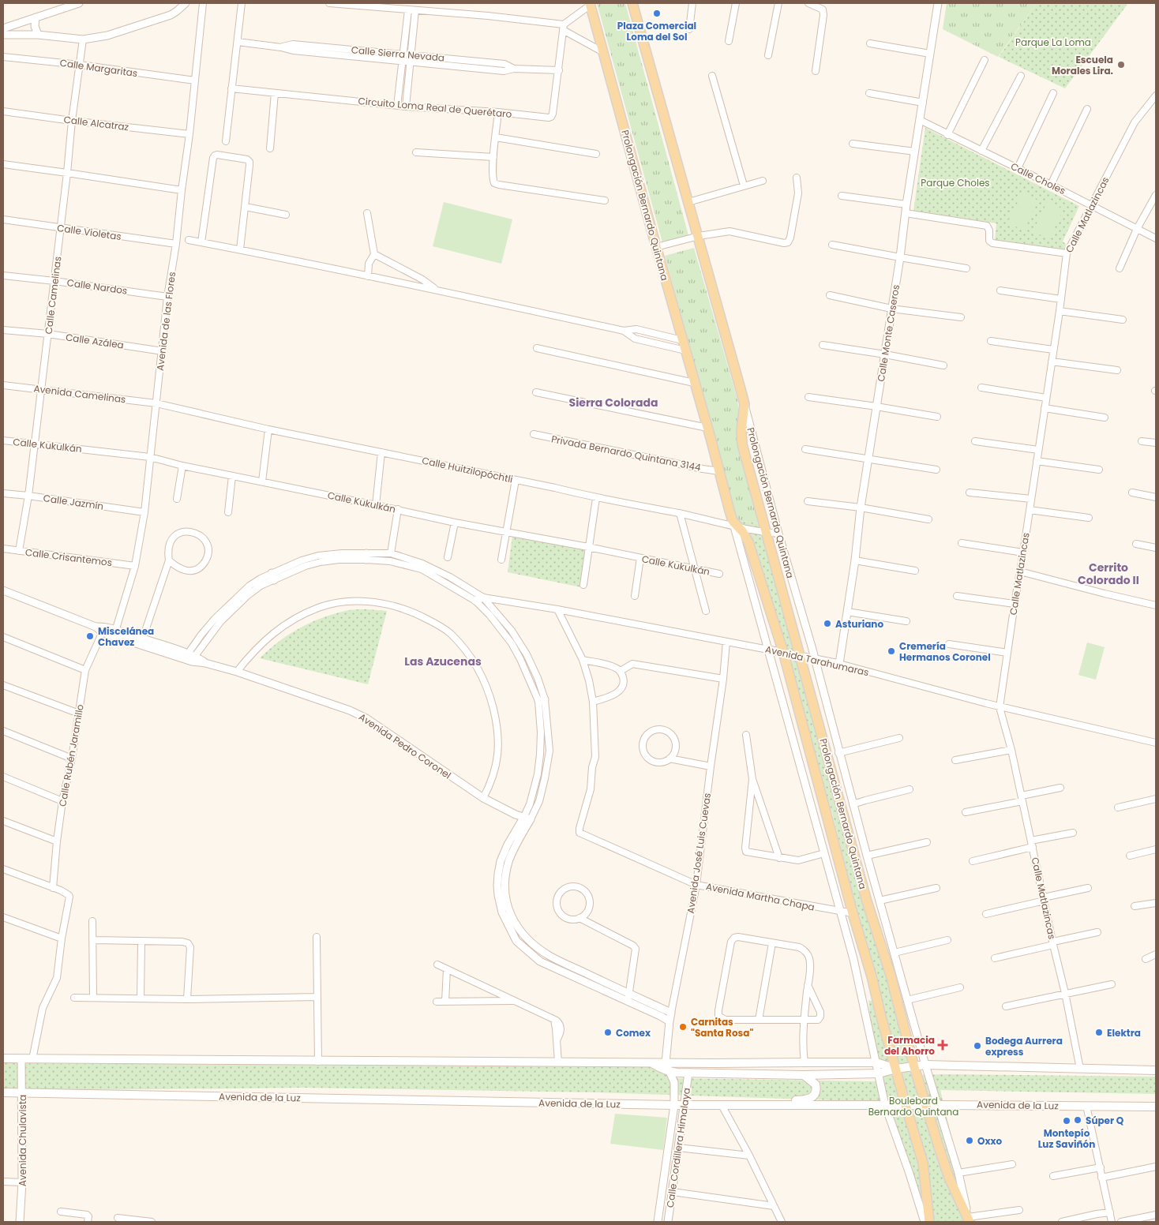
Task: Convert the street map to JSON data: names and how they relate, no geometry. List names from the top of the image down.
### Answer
{
  "streets": {
    "main road": ["Prolongación Bernardo Quintana", "Avenida de la Luz"],
    "street": [
      "Calle Sierra Nevada",
      "Calle Margaritas",
      "Circuito Loma Real de Querétaro",
      "Calle Alcatraz",
      "Calle Choles",
      "Calle Matlazincas",
      "Calle Violetas",
      "Calle Nardos",
      "Calle Camelinas",
      "Avenida de las Flores",
      "Calle Monte Caseros",
      "Calle Azálea",
      "Avenida Camelinas",
      "Calle Kukulkán",
      "Privada Bernardo Quintana 3144",
      "Calle Huitzilopóchtli",
      "Calle Jazmín",
      "Calle Crisantemos",
      "Avenida Tarahumaras",
      "Avenida Pedro Coronel",
      "Calle Rubén Jaramillo",
      "Avenida José Luis Cuevas",
      "Avenida Martha Chapa",
      "Avenida Chulavista",
      "Calle Cordillera Himalaya"
    ]
  },
  "crossings": [
    ["Calle Sierra Nevada", "Circuito Loma Real de Querétaro"],
    ["Calle Margaritas", "Calle Camelinas"],
    ["Calle Margaritas", "Avenida de las Flores"],
    ["Calle Alcatraz", "Calle Camelinas"],
    ["Calle Alcatraz", "Avenida de las Flores"],
    ["Calle Choles", "Calle Matlazincas"],
    ["Calle Choles", "Calle Monte Caseros"],
    ["Prolongación Bernardo Quintana", "Privada Bernardo Quintana 3144"],
    ["Prolongación Bernardo Quintana", "Calle Huitzilopóchtli"],
    ["Prolongación Bernardo Quintana", "Avenida Tarahumaras"],
    ["Prolongación Bernardo Quintana", "Avenida Martha Chapa"],
    ["Prolongación Bernardo Quintana", "Avenida de la Luz"],
    ["Calle Matlazincas", "Avenida Tarahumaras"],
    ["Calle Violetas", "Calle Camelinas"],
    ["Calle Violetas", "Avenida de las Flores"],
    ["Calle Nardos", "Calle Camelinas"],
    ["Calle Nardos", "Avenida de las Flores"],
    ["Calle Camelinas", "Calle Azálea"],
    ["Calle Camelinas", "Avenida Camelinas"],
    ["Calle Camelinas", "Calle Kukulkán"],
    ["Calle Camelinas", "Calle Jazmín"],
    ["Calle Camelinas", "Calle Crisantemos"],
    ["Avenida de las Flores", "Calle Azálea"],
    ["Avenida de las Flores", "Avenida Camelinas"],
    ["Avenida de las Flores", "Calle Kukulkán"],
    ["Avenida de las Flores", "Calle Huitzilopóchtli"],
    ["Avenida de las Flores", "Calle Jazmín"],
    ["Avenida de las Flores", "Calle Crisantemos"],
    ["Avenida de las Flores", "Avenida Pedro Coronel"],
    ["Calle Monte Caseros", "Avenida Tarahumaras"],
    ["Avenida Camelinas", "Calle Huitzilopóchtli"],
    ["Avenida Tarahumaras", "Avenida José Luis Cuevas"],
    ["Avenida Tarahumaras", "Avenida Martha Chapa"],
    ["Avenida Pedro Coronel", "Calle Rubén Jaramillo"],
    ["Avenida José Luis Cuevas", "Avenida Martha Chapa"],
    ["Avenida José Luis Cuevas", "Calle Cordillera Himalaya"],
    ["Avenida de la Luz", "Avenida Chulavista"],
    ["Avenida de la Luz", "Calle Cordillera Himalaya"]
  ],
  "districts": ["Sierra Colorada", "Cerrito Colorado II", "Las Azucenas"],
  "parks": ["Parque La Loma", "Parque Choles", "Boulebard Bernardo Quintana"],
  "places": {
    "other": [
      "Plaza Comercial Loma del Sol",
      "Escuela Morales Lira.",
      "Asturiano",
      "Miscelánea Chavez",
      "Cremería Hermanos Coronel",
      "Carnitas \"Santa Rosa\"",
      "Comex",
      "Elektra",
      "Bodega Aurrera express",
      "Súper Q",
      "Montepío Luz Saviñón",
      "Oxxo"
    ],
    "health": ["Farmacia del Ahorro"]
  }
}
